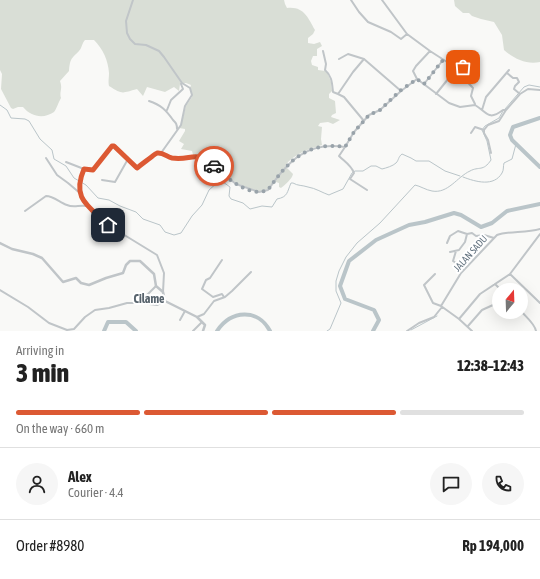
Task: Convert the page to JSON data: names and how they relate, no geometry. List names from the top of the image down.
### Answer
{
  "streets": {
    "street": ["JALAN SADU"]
  },
  "districts": ["Cilame"],
  "north": "top",
  "page": {
    "heading": ["3 min", "Arriving in", "12:38–12:43"],
    "panel": [
      "Alex",
      "Courier · 4.4",
      "Order #8980",
      "Rp 194,000"
    ],
    "bar": "On the way · 660 m"
  }
}
